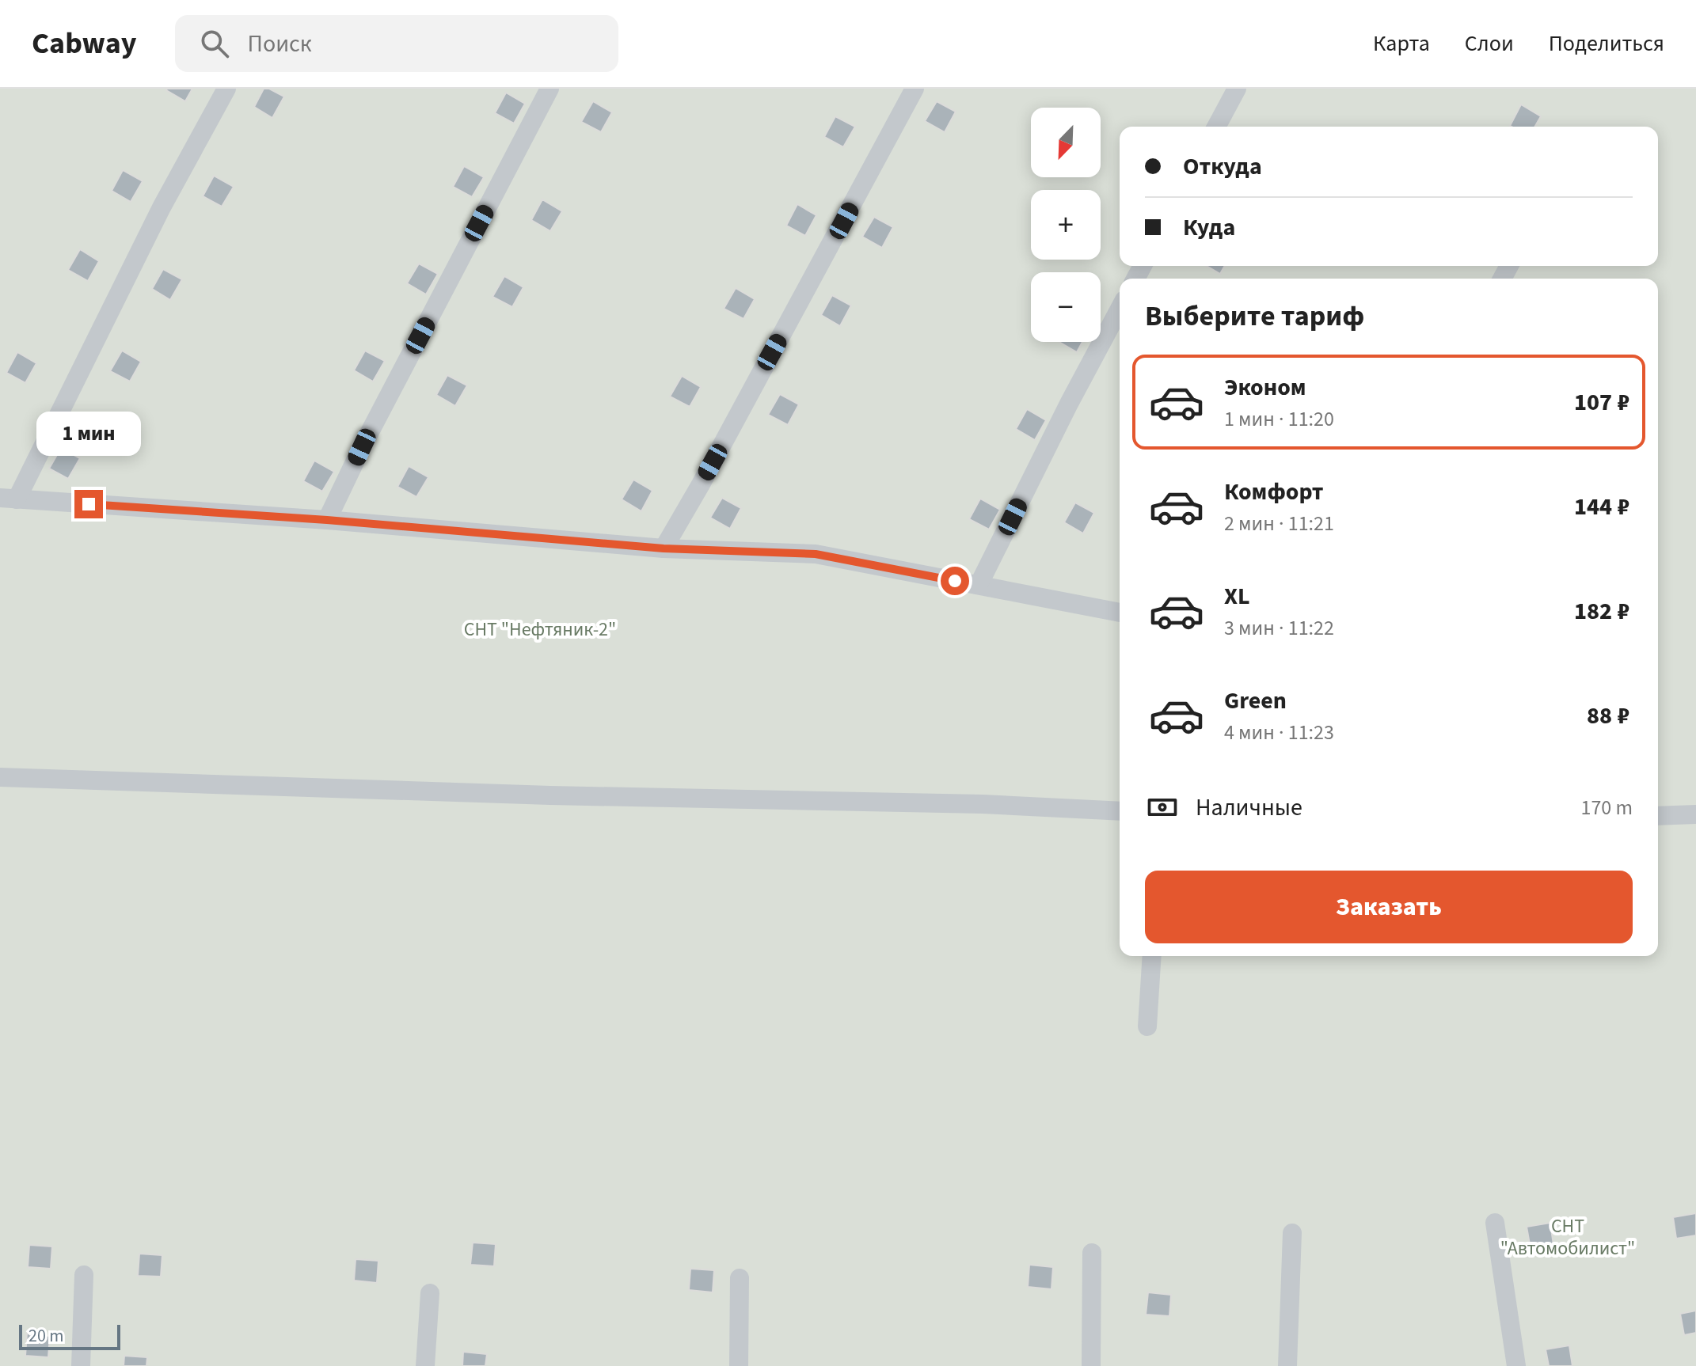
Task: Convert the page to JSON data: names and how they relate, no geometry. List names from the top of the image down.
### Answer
{
  "parks": ["СНТ \"Нефтяник-2\"", "СНТ \"Автомобилист\""],
  "scale_bar": "20 m",
  "north": "bottom left",
  "page": {
    "header": "Cabway",
    "search": "Поиск",
    "nav": ["Карта", "Слои", "Поделиться"],
    "map_buttons": ["+", "−"],
    "banner": ["Откуда", "Куда"],
    "heading": "Выберите тариф",
    "list": [
      {
        "name": "Эконом",
        "note": "1 мин · 11:20",
        "value": "107 ₽"
      },
      {
        "name": "Комфорт",
        "note": "2 мин · 11:21",
        "value": "144 ₽"
      },
      {
        "name": "XL",
        "note": "3 мин · 11:22",
        "value": "182 ₽"
      },
      {
        "name": "Green",
        "note": "4 мин · 11:23",
        "value": "88 ₽"
      }
    ],
    "bubble": "1 мин",
    "pay": ["Наличные", "170 m"],
    "buttons": "Заказать",
    "scale": "20 m"
  }
}
